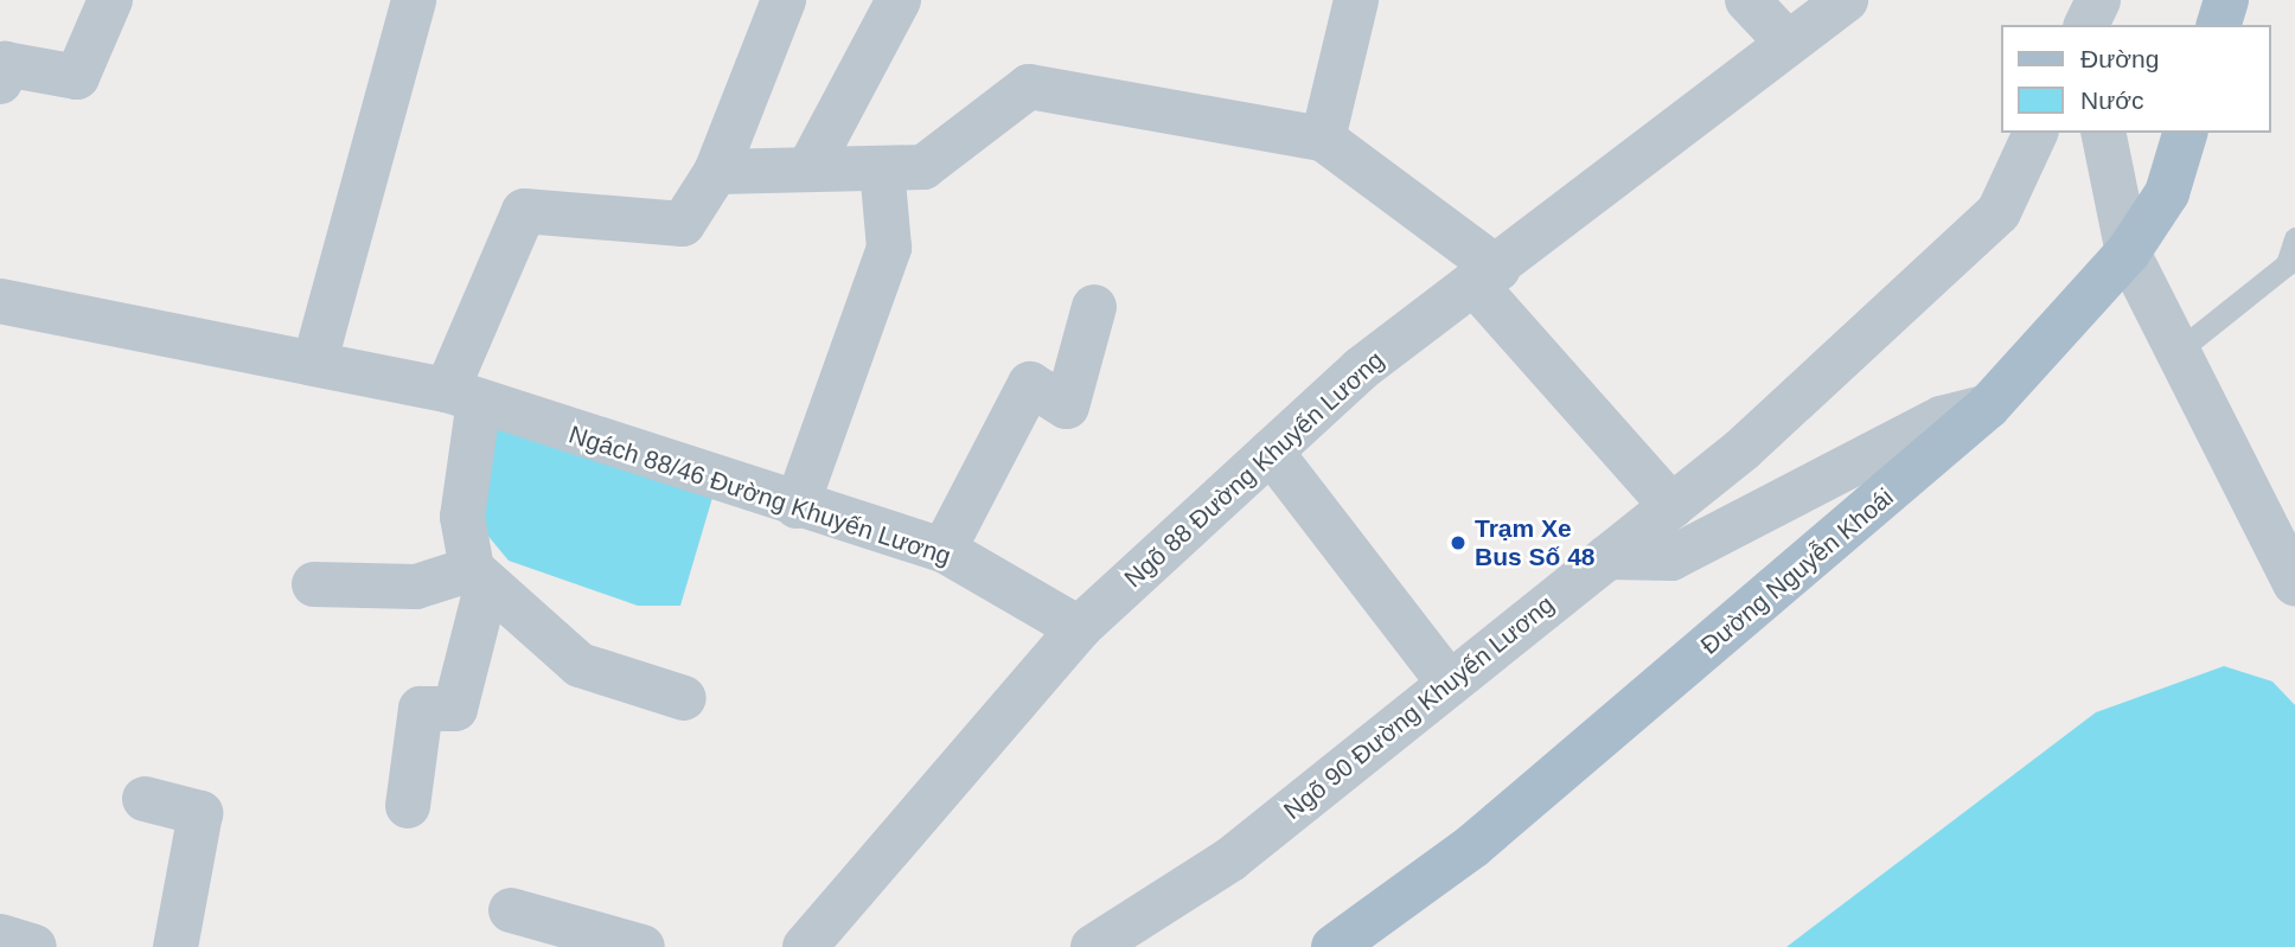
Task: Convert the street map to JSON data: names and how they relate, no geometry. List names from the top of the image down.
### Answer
{
  "streets": {
    "main road": ["Đường Nguyễn Khoái"],
    "street": ["Ngõ 88 Đường Khuyến Lương", "Ngách 88/46 Đường Khuyến Lương", "Ngõ 90 Đường Khuyến Lương"]
  },
  "crossings": [
    ["Ngõ 88 Đường Khuyến Lương", "Ngách 88/46 Đường Khuyến Lương"]
  ],
  "places": ["Trạm Xe Bus Số 48"],
  "legend": ["Đường", "Nước"]
}
